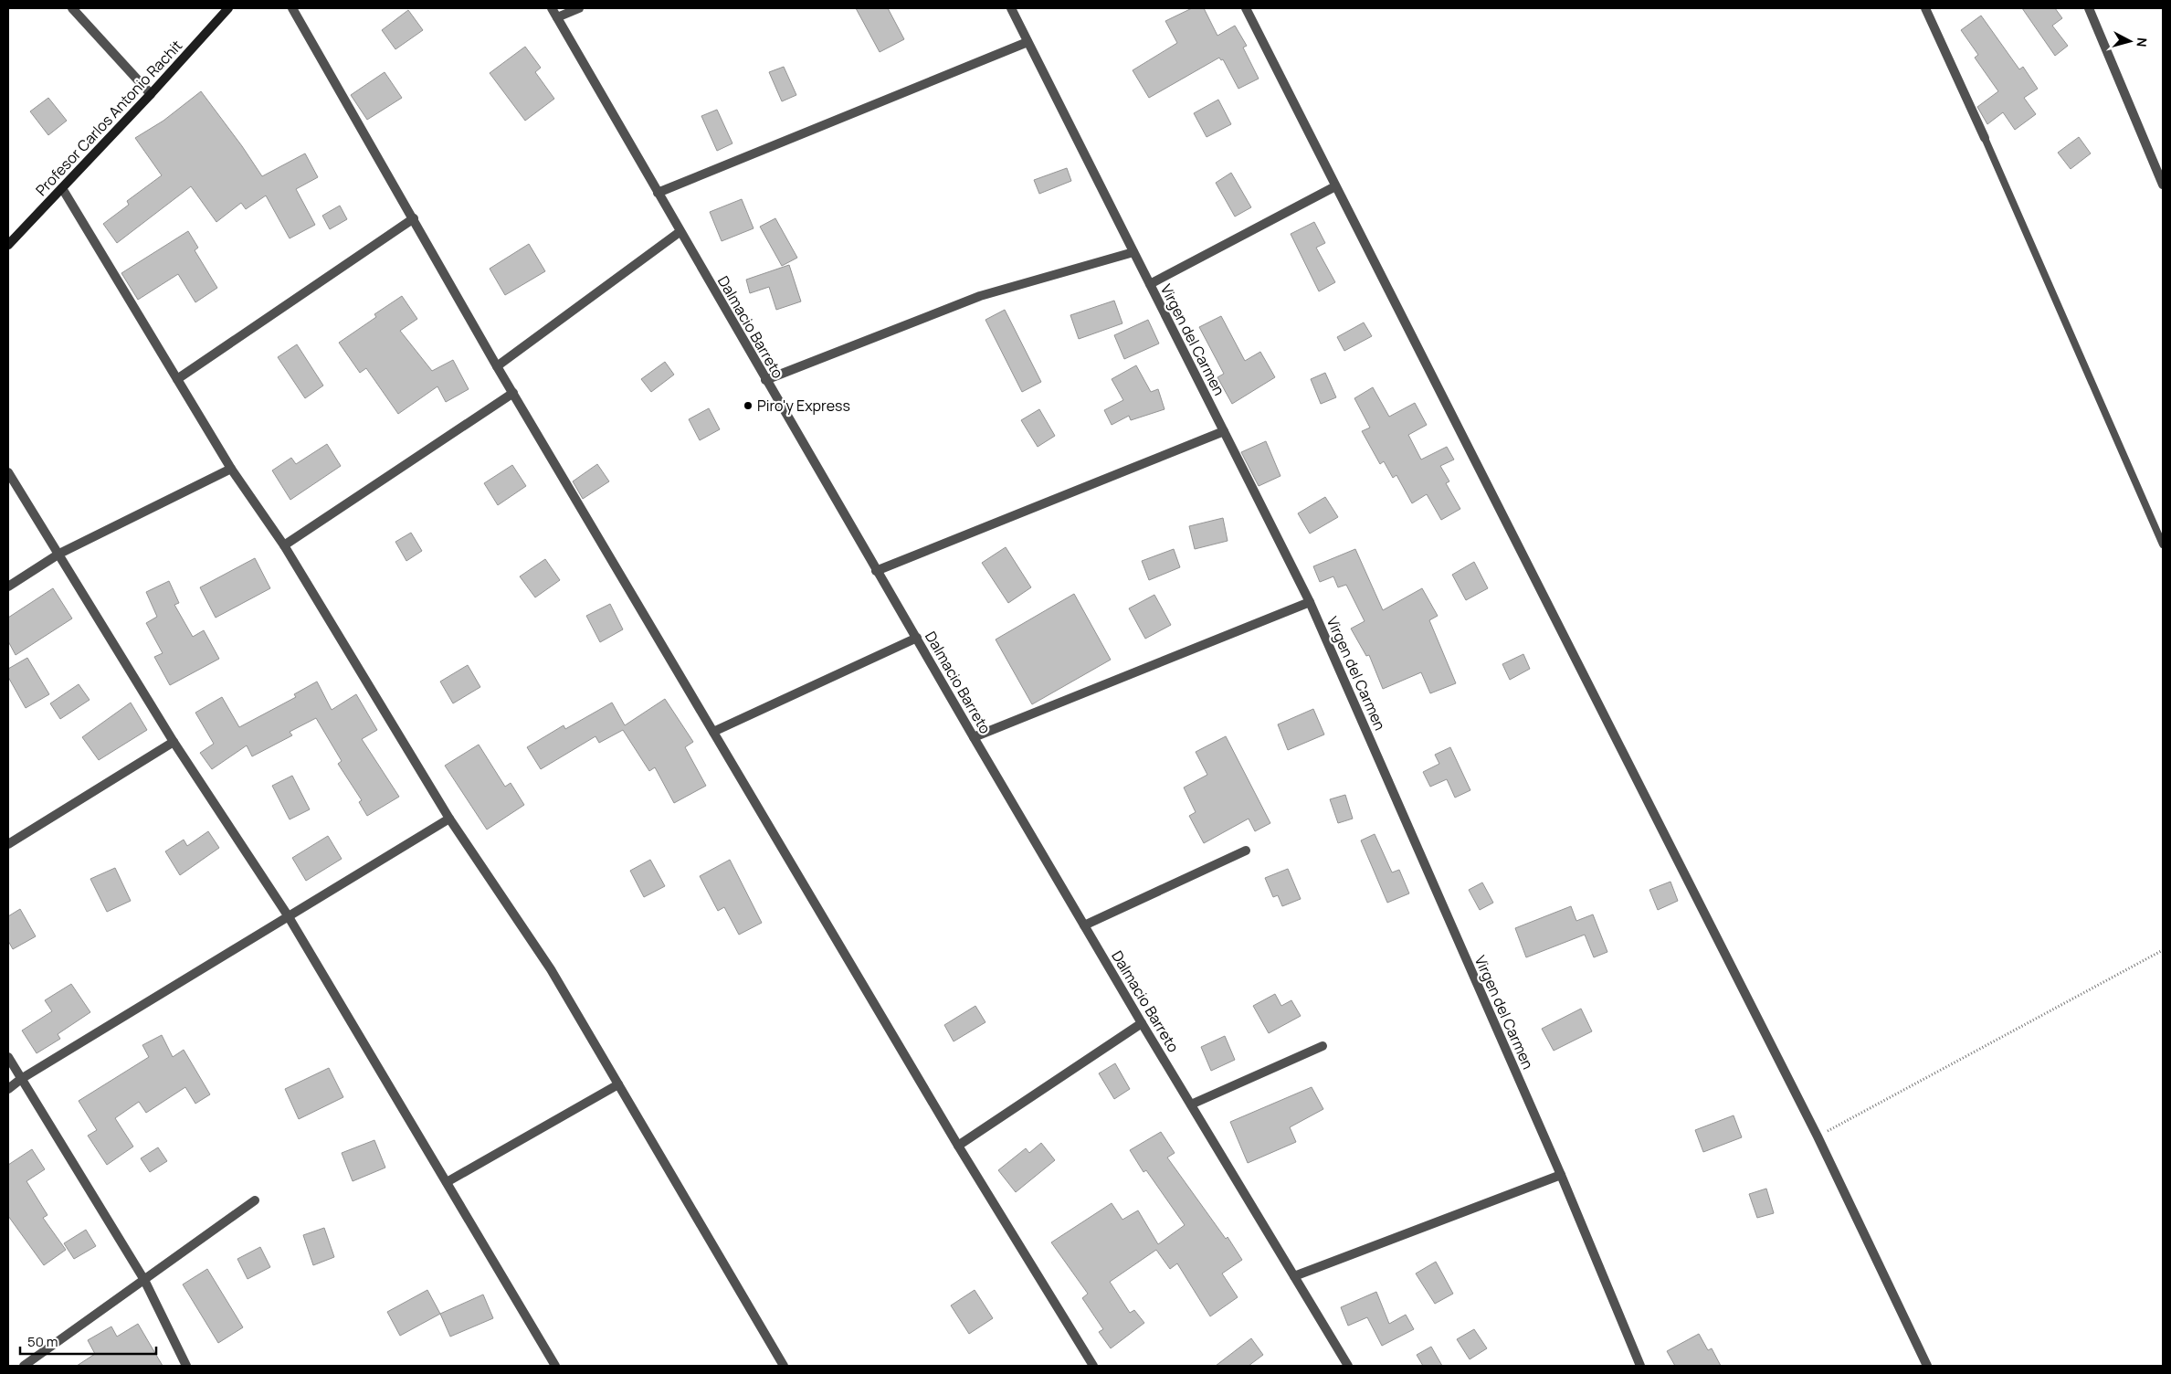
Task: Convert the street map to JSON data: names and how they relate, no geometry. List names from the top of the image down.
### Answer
{
  "streets": {
    "main road": ["Profesor Carlos Antonio Rachit"],
    "street": ["Dalmacio Barreto", "Virgen del Carmen"]
  },
  "places": ["Piro'y Express"],
  "scale_bar": "50 m",
  "north": "right"
}
